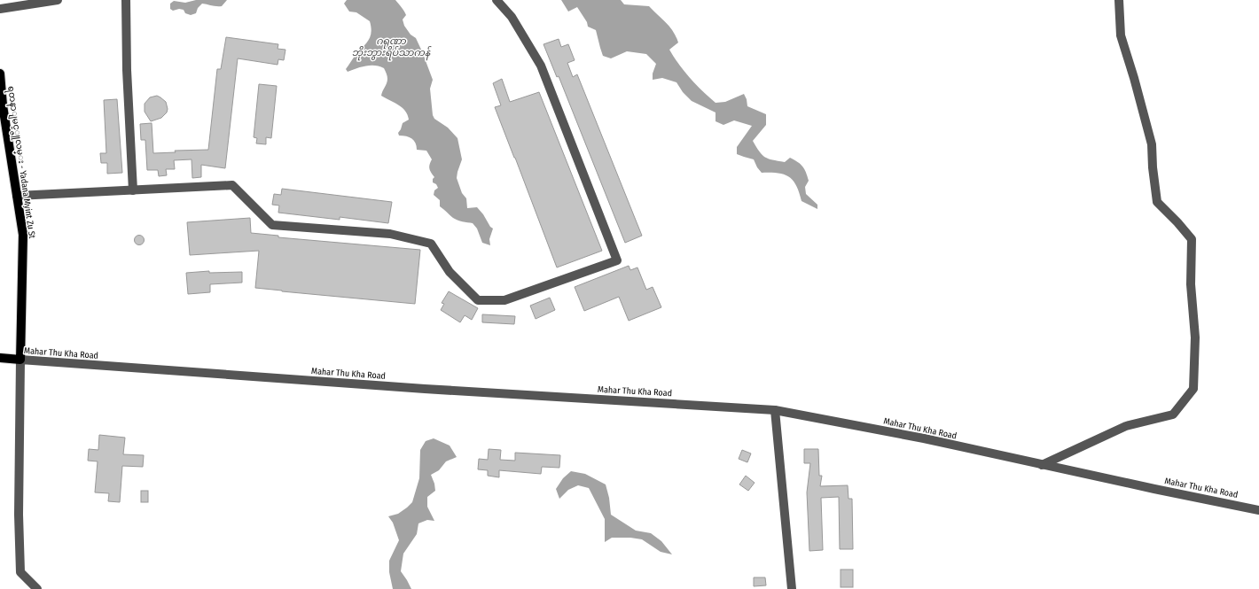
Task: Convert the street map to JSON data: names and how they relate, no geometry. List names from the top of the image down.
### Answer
{
  "streets": {
    "main road": ["ရတနာျမင့္ဇူလမ္း - Yadana Myint Zu St", "Mahar Thu Kha Road"]
  },
  "crossings": [
    ["ရတနာျမင့္ဇူလမ္း - Yadana Myint Zu St", "Mahar Thu Kha Road"]
  ],
  "water": ["ဂရုဏာ ဘိုးဘွားရိပ်သာကန်"]
}
